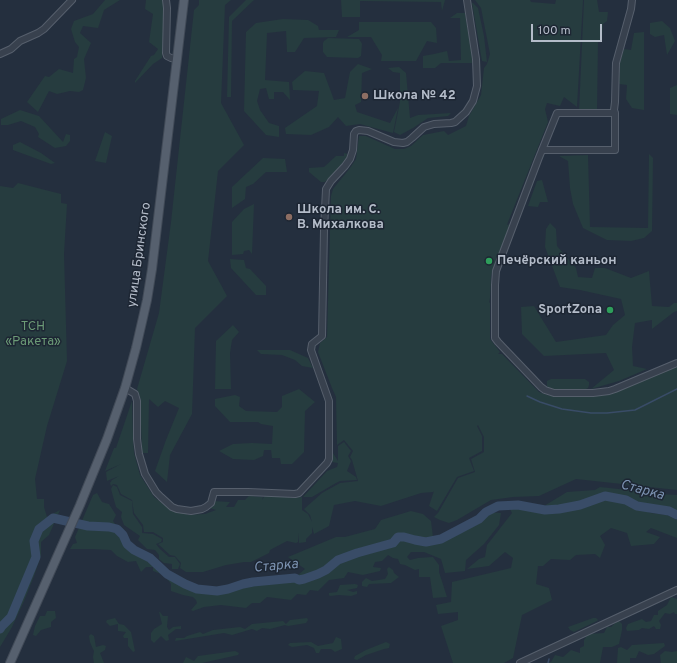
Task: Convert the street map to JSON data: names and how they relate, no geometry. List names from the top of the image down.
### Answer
{
  "streets": {
    "main road": ["улица Бринского"]
  },
  "water": ["Старка"],
  "parks": ["ТСН «Ракета»"],
  "places": [
    "Школа № 42",
    "Школа им. С. В. Михалкова",
    "Печёрский каньон",
    "SportZona"
  ],
  "scale_bar": "100 m"
}
